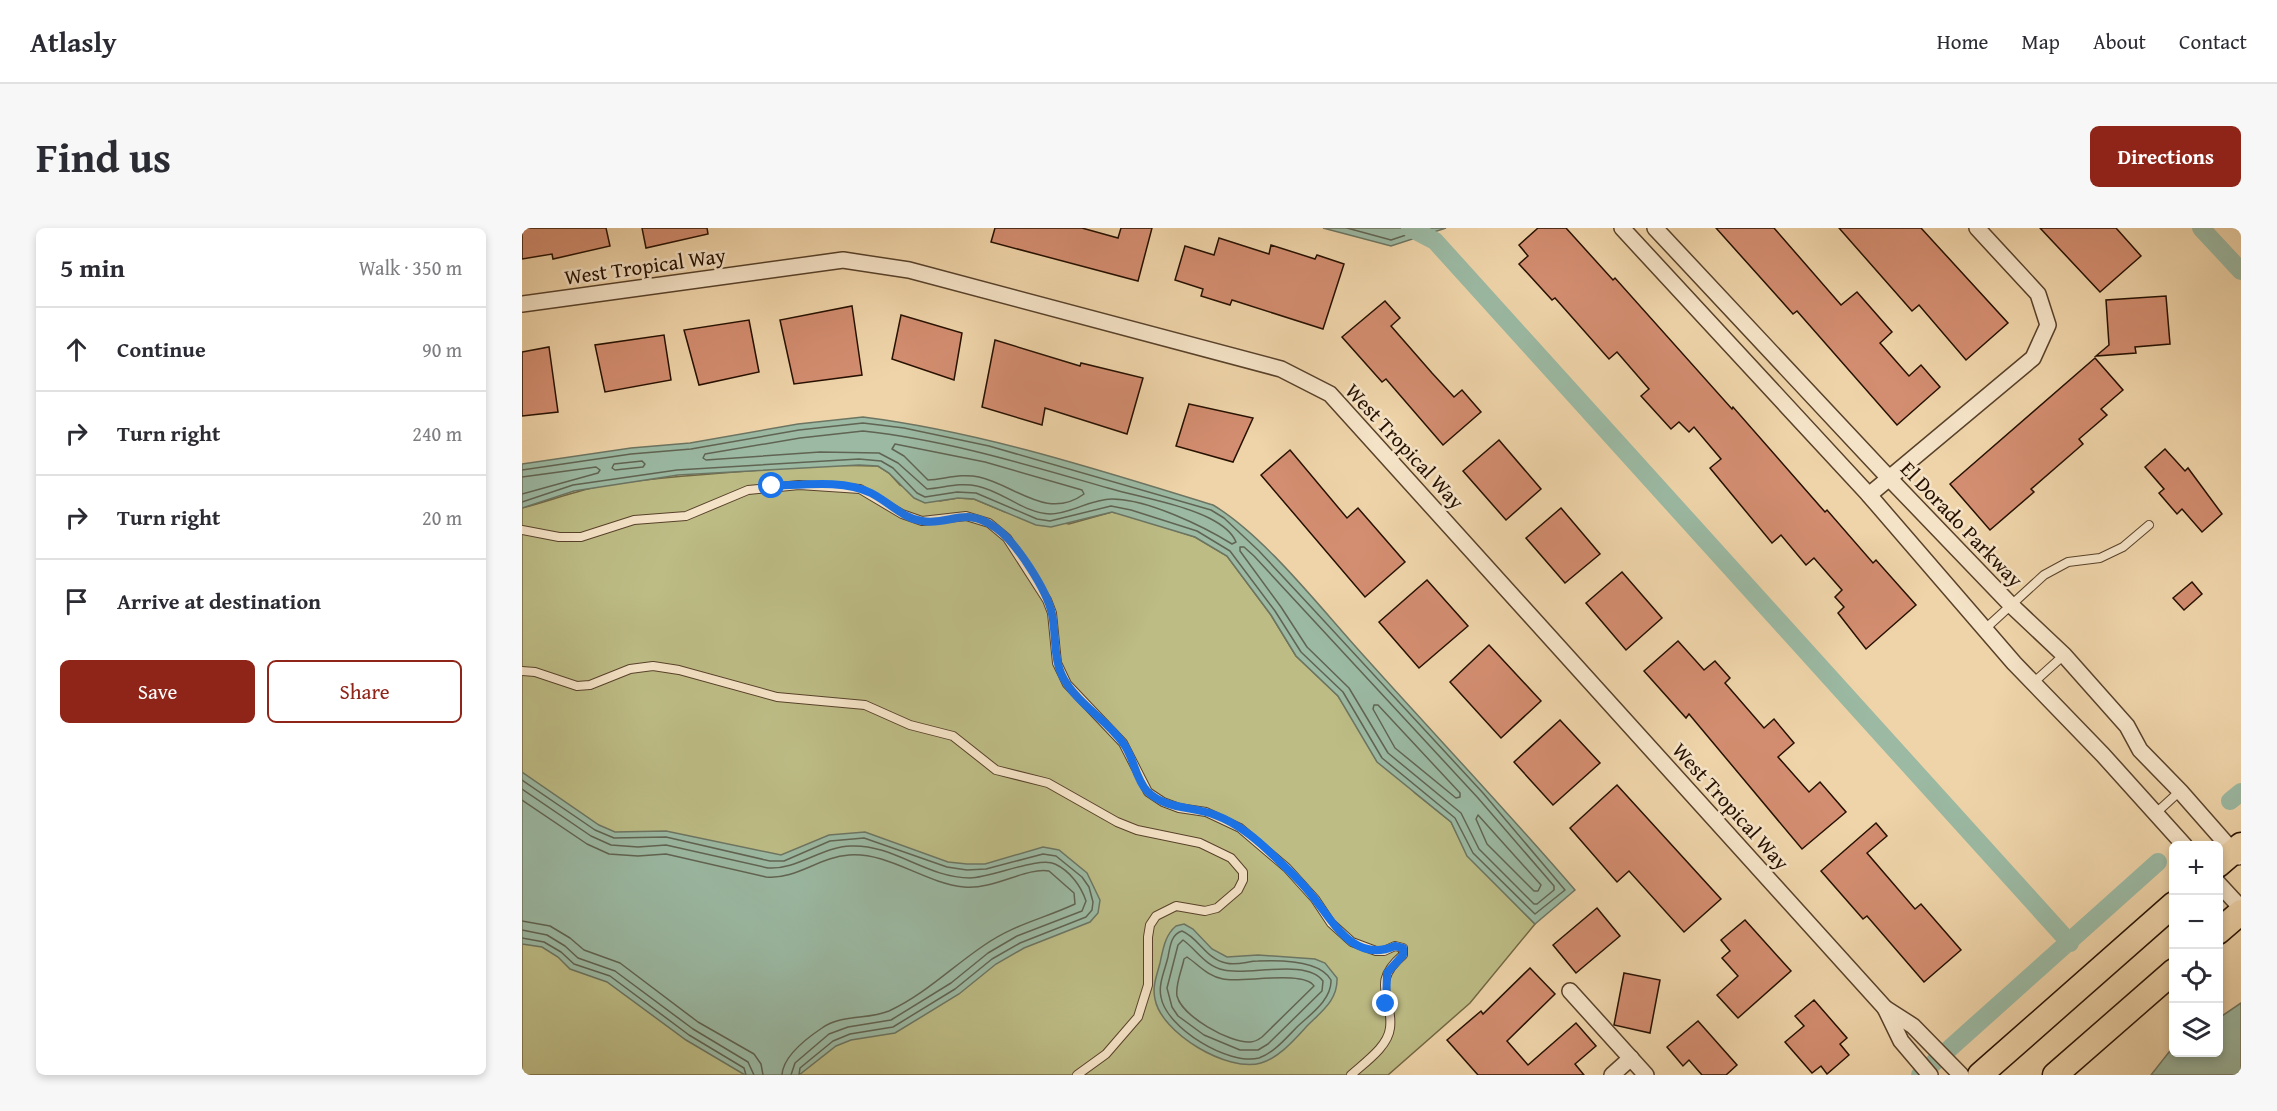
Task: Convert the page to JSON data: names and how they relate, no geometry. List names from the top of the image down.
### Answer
{
  "streets": {
    "street": ["West Tropical Way", "El Dorado Parkway"]
  },
  "page": {
    "header": "Atlasly",
    "nav": [
      "Home",
      "Map",
      "About",
      "Contact"
    ],
    "title": "Find us",
    "buttons": [
      "Directions",
      ["Save", "Share"]
    ],
    "heading": ["5 min", "Walk · 350 m"],
    "list": [
      ["Continue", "90 m"],
      ["Turn right", "240 m"],
      ["Turn right", "20 m"],
      "Arrive at destination"
    ],
    "map_buttons": ["+", "−"]
  }
}
